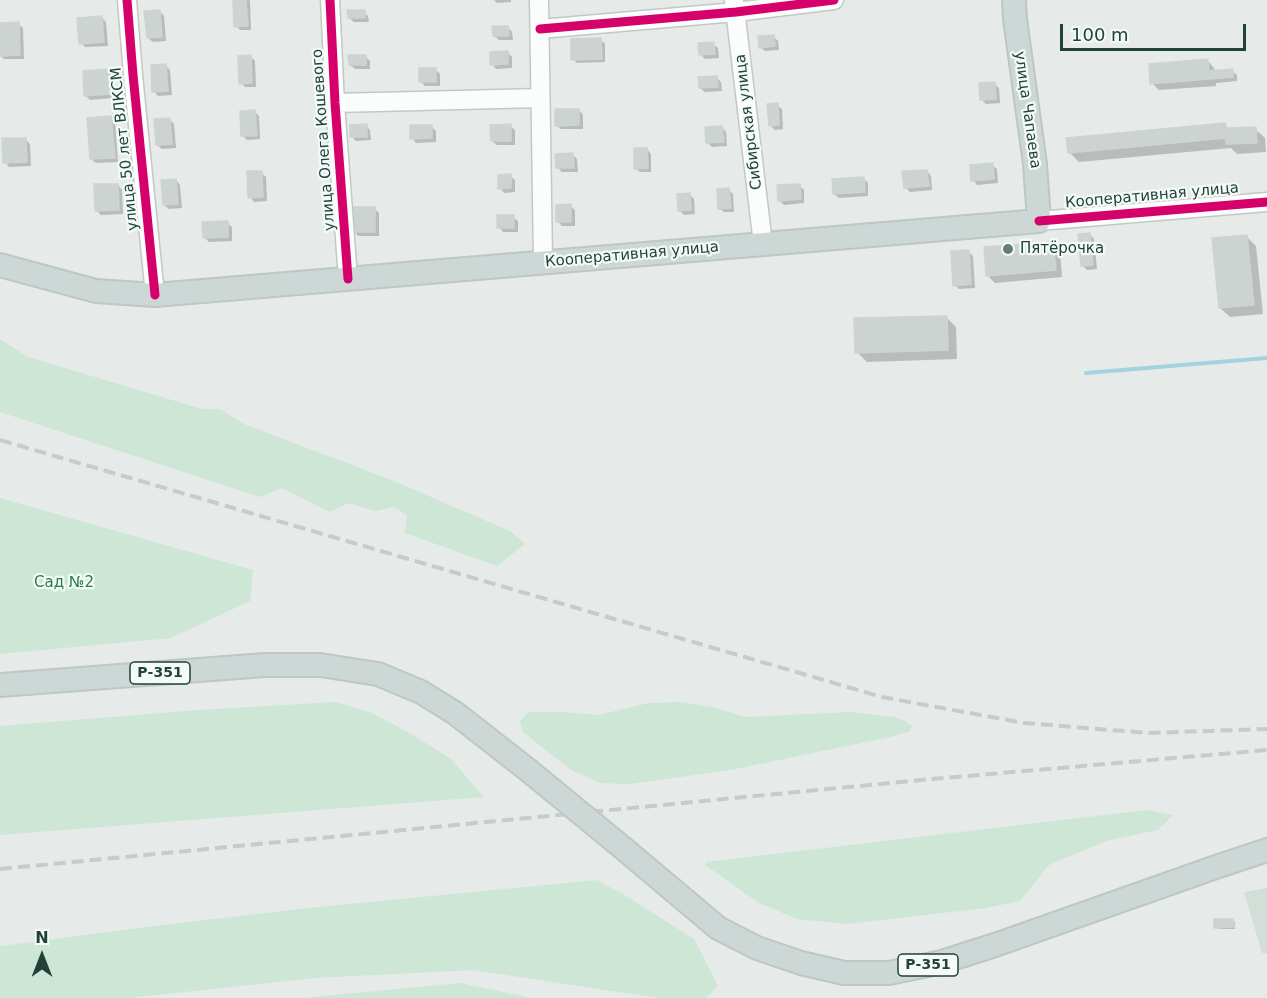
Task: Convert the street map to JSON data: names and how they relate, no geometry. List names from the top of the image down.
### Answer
{
  "streets": {
    "main road": ["улица Чапаева", "Кооперативная улица", "Р-351"],
    "street": ["Сибирская улица", "улица Олега Кошевого", "улица 50 лет ВЛКСМ"]
  },
  "crossings": [
    ["улица Чапаева", "Кооперативная улица"],
    ["Сибирская улица", "Кооперативная улица"],
    ["улица Олега Кошевого", "Кооперативная улица"],
    ["улица 50 лет ВЛКСМ", "Кооперативная улица"]
  ],
  "parks": ["Сад №2"],
  "places": ["Пятёрочка"],
  "scale_bar": "100 m",
  "north": "top"
}
